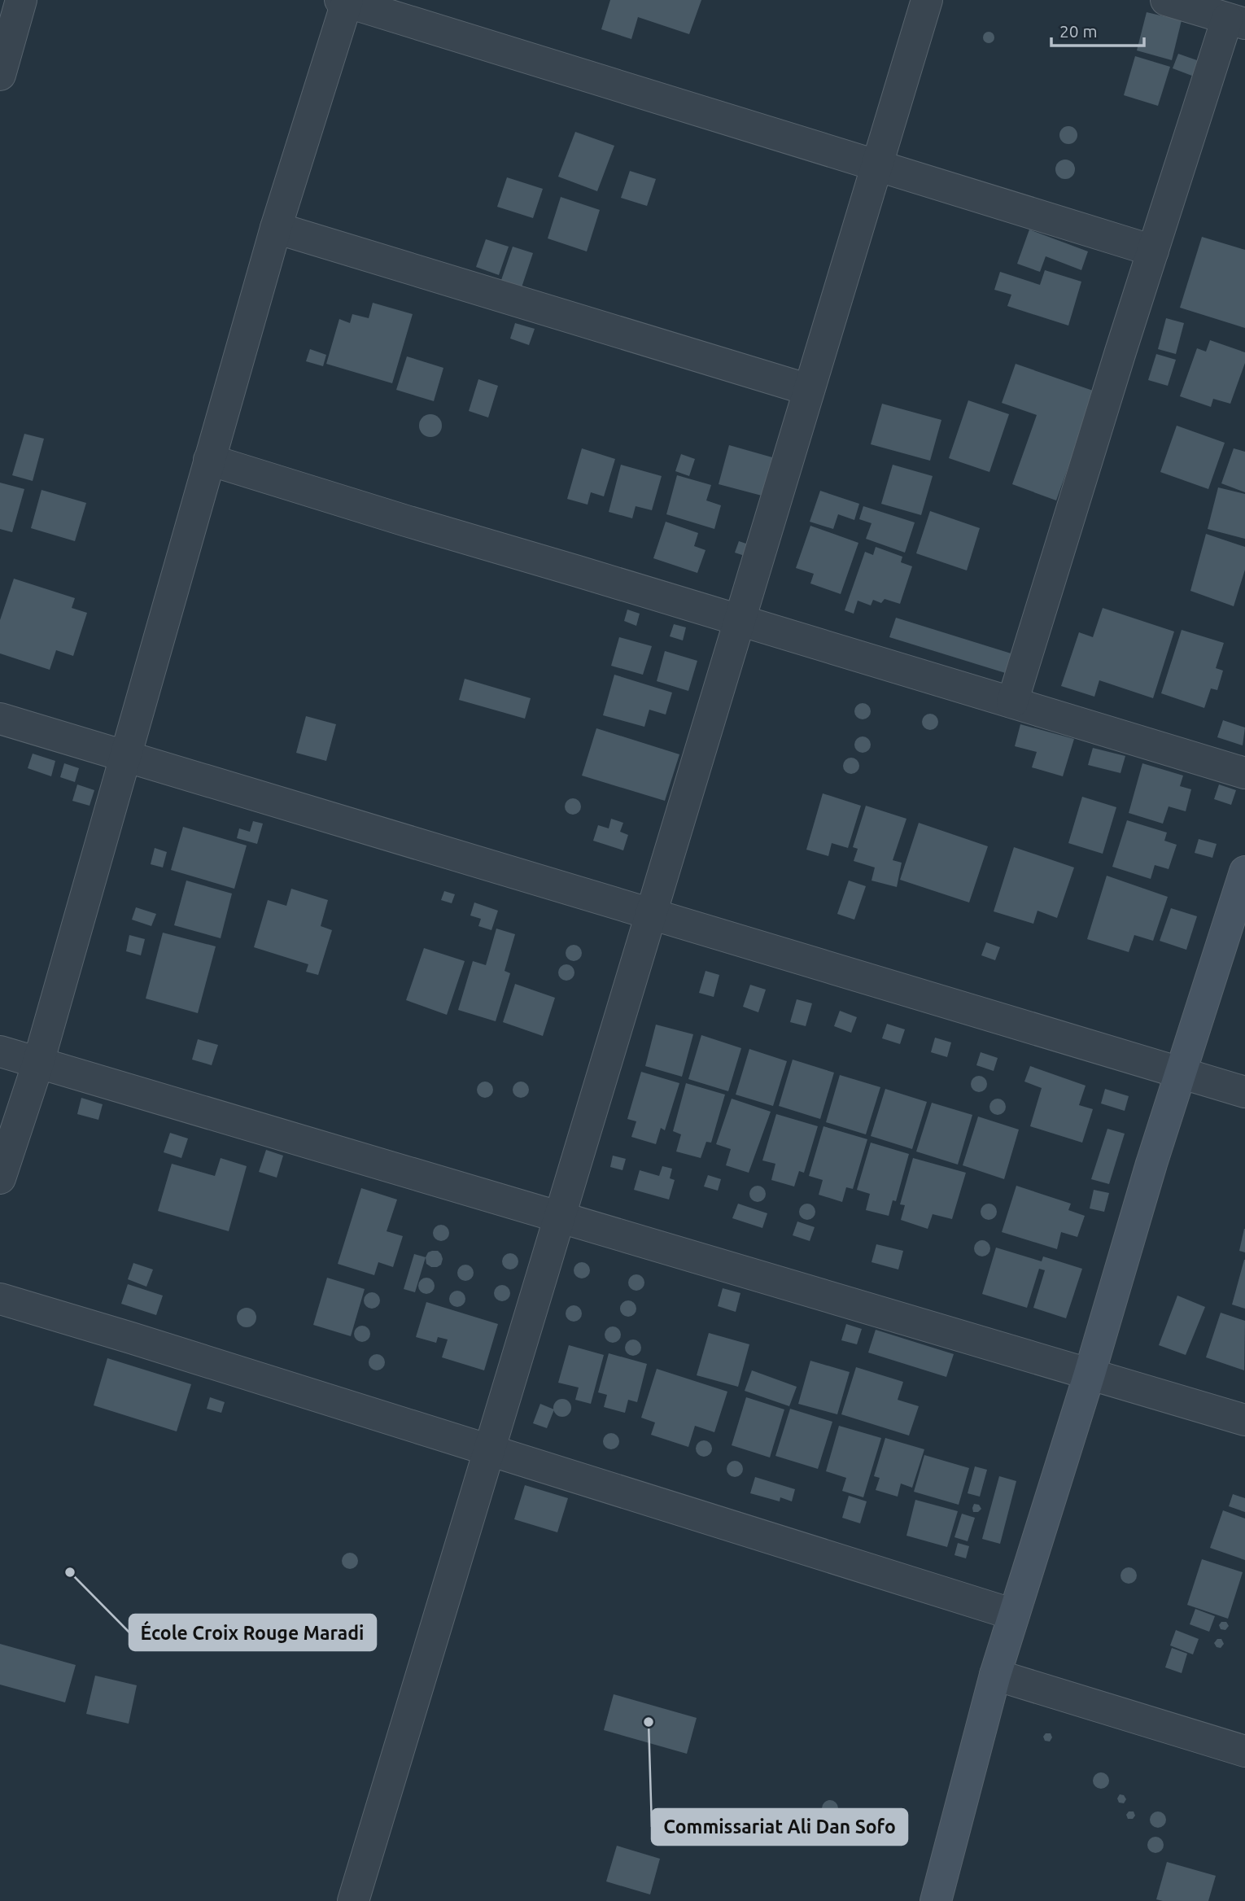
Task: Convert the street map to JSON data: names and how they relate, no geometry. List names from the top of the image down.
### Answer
{
  "places": ["École Croix Rouge Maradi", "Commissariat Ali Dan Sofo"],
  "scale_bar": "20 m"
}
